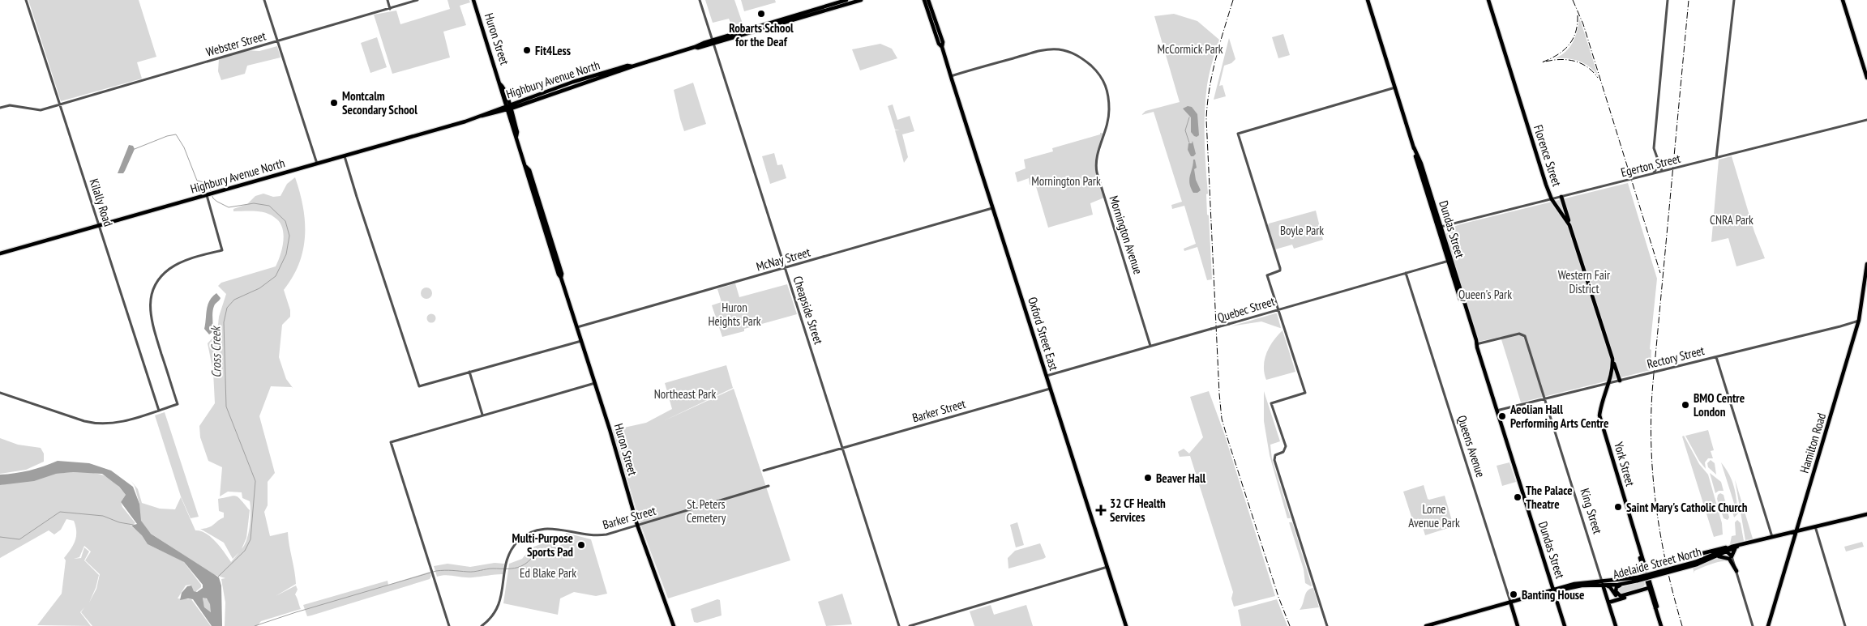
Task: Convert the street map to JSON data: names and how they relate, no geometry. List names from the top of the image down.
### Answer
{
  "streets": {
    "main road": [
      "Huron Street",
      "Highbury Avenue North",
      "Florence Street",
      "Dundas Street",
      "Oxford Street East",
      "Hamilton Road",
      "Queens Avenue",
      "York Street",
      "King Street",
      "Adelaide Street North"
    ],
    "street": [
      "Webster Street",
      "Egerton Street",
      "Kilally Road",
      "Mornington Avenue",
      "McNay Street",
      "Quebec Street",
      "Cheapside Street",
      "Rectory Street",
      "Barker Street"
    ]
  },
  "crossings": [
    ["Huron Street", "Highbury Avenue North"],
    ["Huron Street", "McNay Street"],
    ["Huron Street", "Barker Street"],
    ["Webster Street", "Kilally Road"],
    ["Highbury Avenue North", "Kilally Road"],
    ["Highbury Avenue North", "Cheapside Street"],
    ["Florence Street", "Egerton Street"],
    ["Florence Street", "Rectory Street"],
    ["Florence Street", "York Street"],
    ["Egerton Street", "Dundas Street"],
    ["Dundas Street", "Quebec Street"],
    ["Dundas Street", "Rectory Street"],
    ["Dundas Street", "King Street"],
    ["Dundas Street", "Adelaide Street North"],
    ["Mornington Avenue", "Quebec Street"],
    ["Mornington Avenue", "Oxford Street East"],
    ["McNay Street", "Cheapside Street"],
    ["McNay Street", "Oxford Street East"],
    ["Quebec Street", "Oxford Street East"],
    ["Quebec Street", "Queens Avenue"],
    ["Cheapside Street", "Barker Street"],
    ["Oxford Street East", "Barker Street"],
    ["Rectory Street", "Hamilton Road"],
    ["Rectory Street", "York Street"],
    ["Rectory Street", "King Street"],
    ["Hamilton Road", "Adelaide Street North"],
    ["Queens Avenue", "Adelaide Street North"],
    ["King Street", "Adelaide Street North"]
  ],
  "water": ["Cross Creek"],
  "parks": [
    "McCormick Park",
    "Mornington Park",
    "CNRA Park",
    "Boyle Park",
    "Western Fair District",
    "Queen's Park",
    "Huron Heights Park",
    "Northeast Park",
    "St. Peters Cemetery",
    "Lorne Avenue Park",
    "Ed Blake Park"
  ],
  "places": {
    "other": [
      "Robarts School for the Deaf",
      "Fit4Less",
      "Montcalm Secondary School",
      "BMO Centre London",
      "Aeolian Hall Performing Arts Centre",
      "Beaver Hall",
      "The Palace Theatre",
      "Saint Mary's Catholic Church",
      "Multi-Purpose Sports Pad",
      "Banting House"
    ],
    "health": ["32 CF Health Services"]
  }
}
